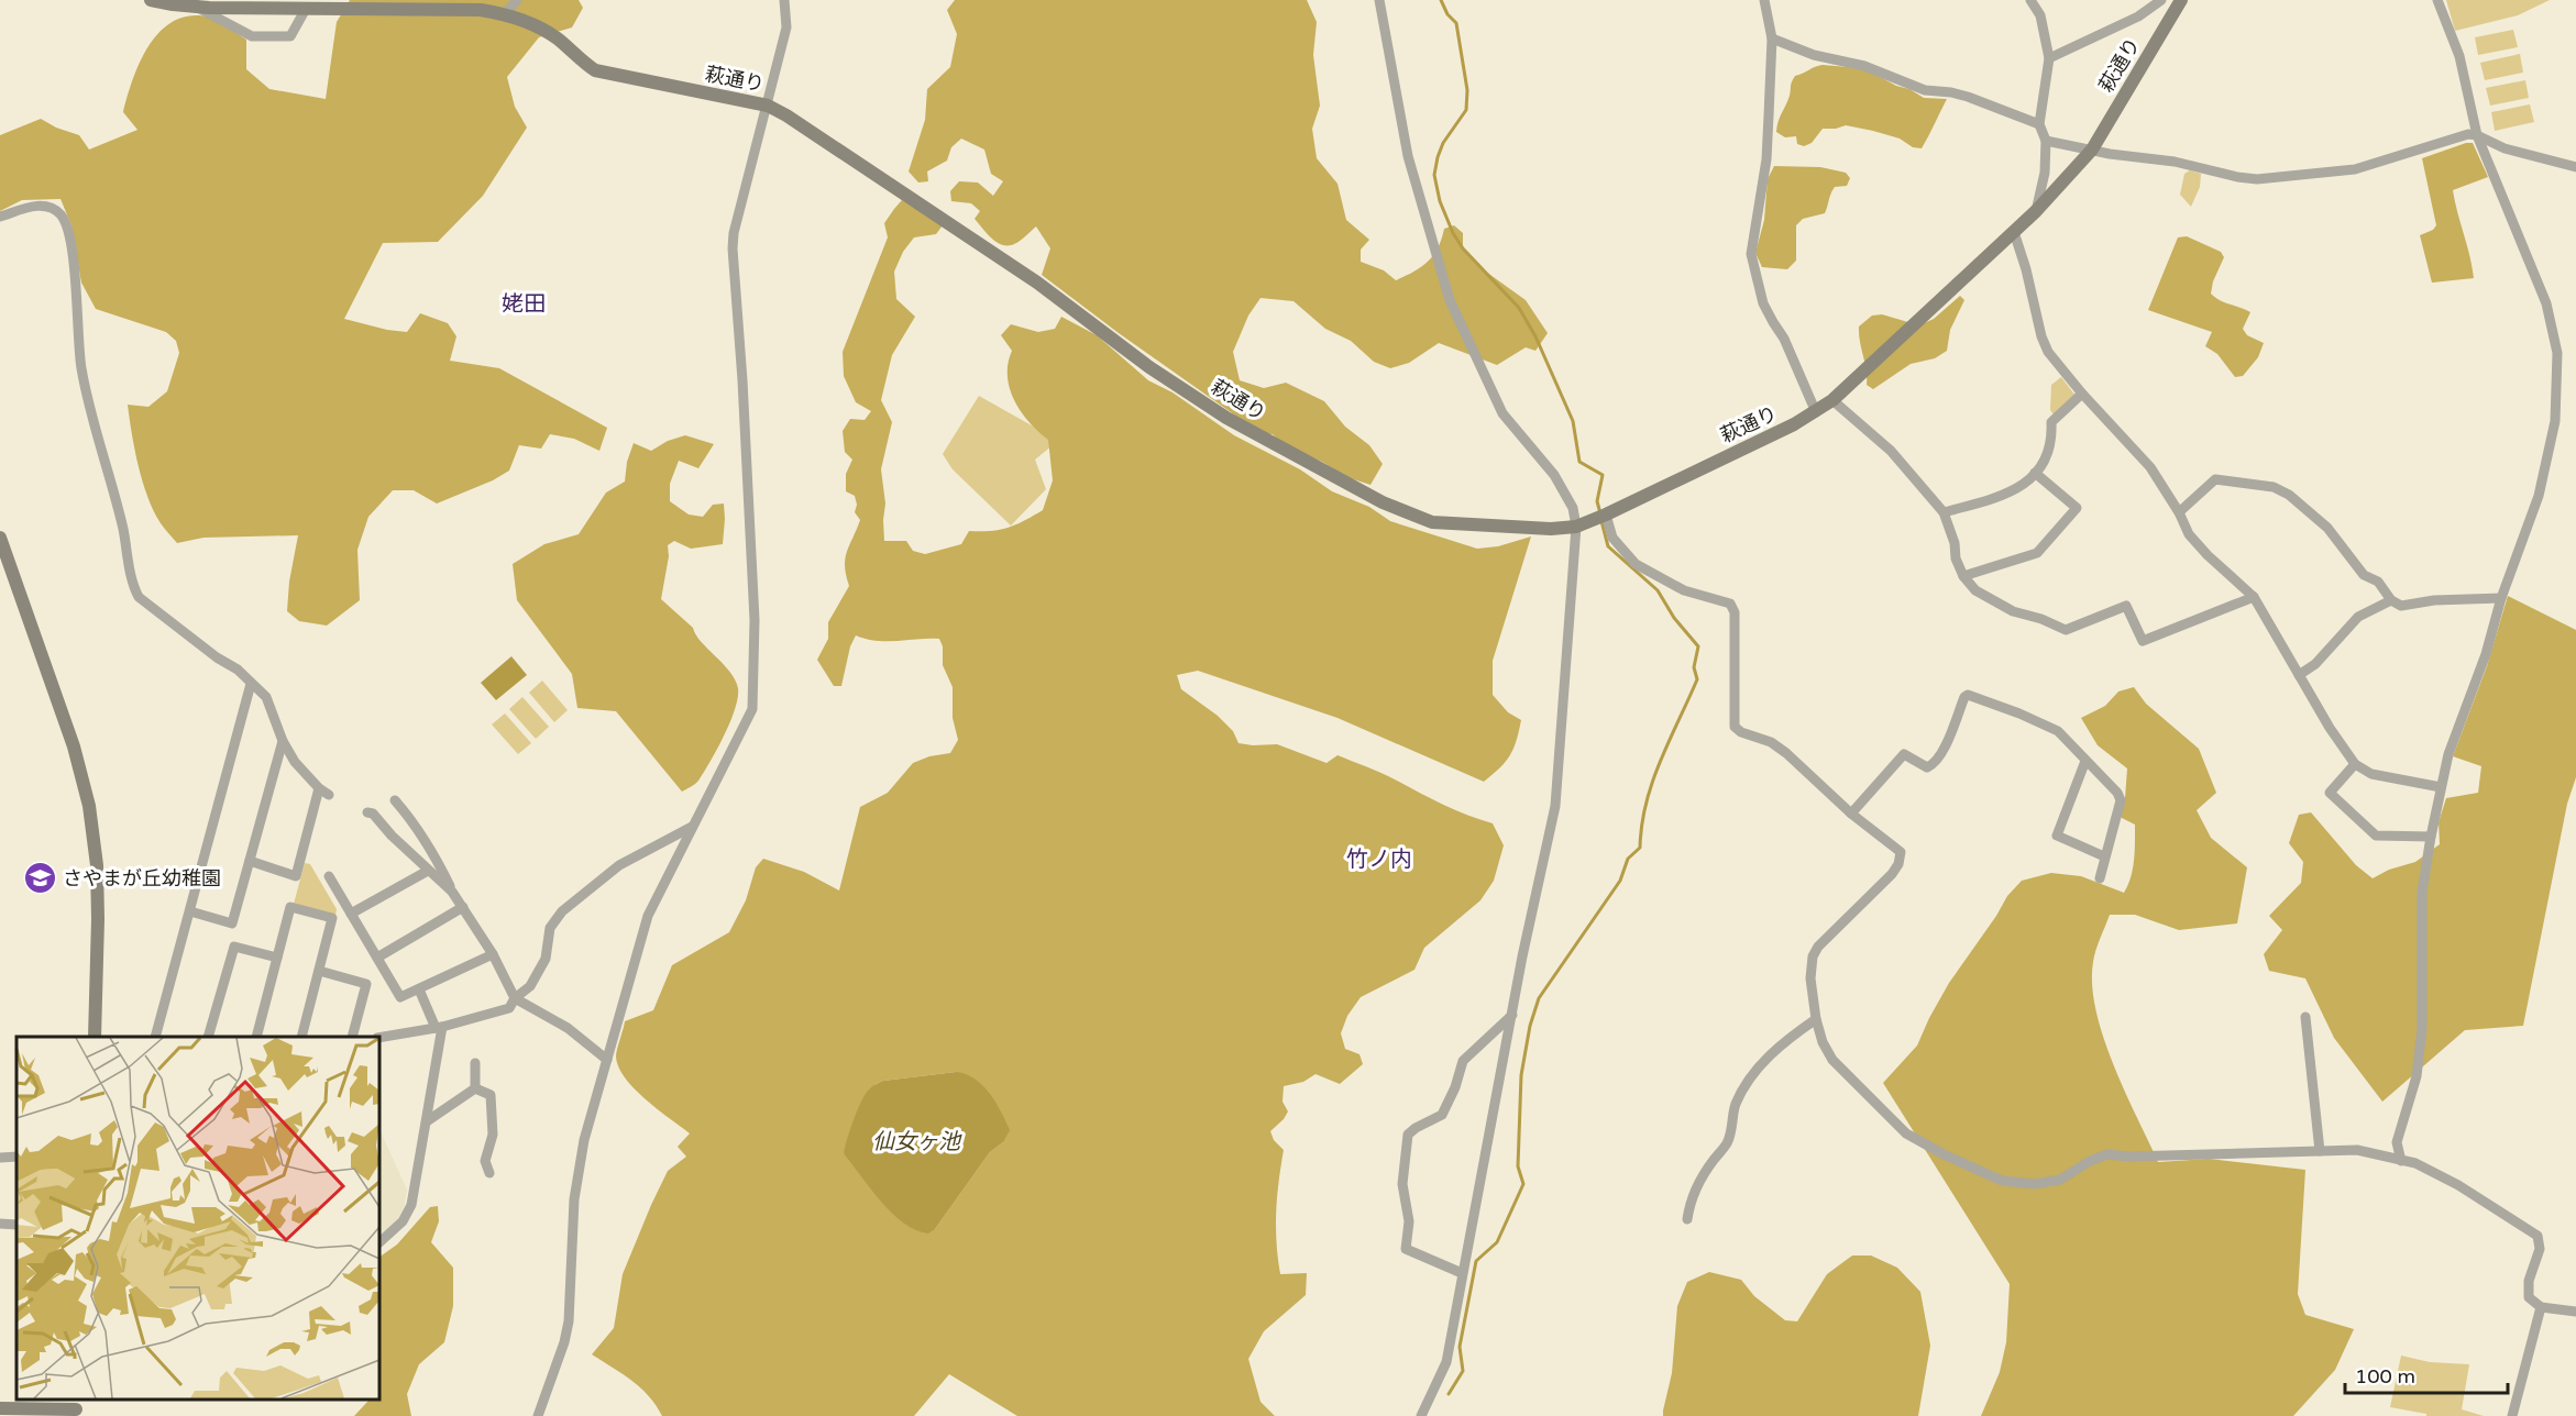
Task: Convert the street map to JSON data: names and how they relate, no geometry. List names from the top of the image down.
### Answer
{
  "streets": {
    "street": ["萩通り"]
  },
  "districts": ["姥田", "竹ノ内"],
  "water": ["仙女ヶ池"],
  "places": {
    "school or university": ["さやまが丘幼稚園"]
  },
  "scale_bar": "100 m"
}
